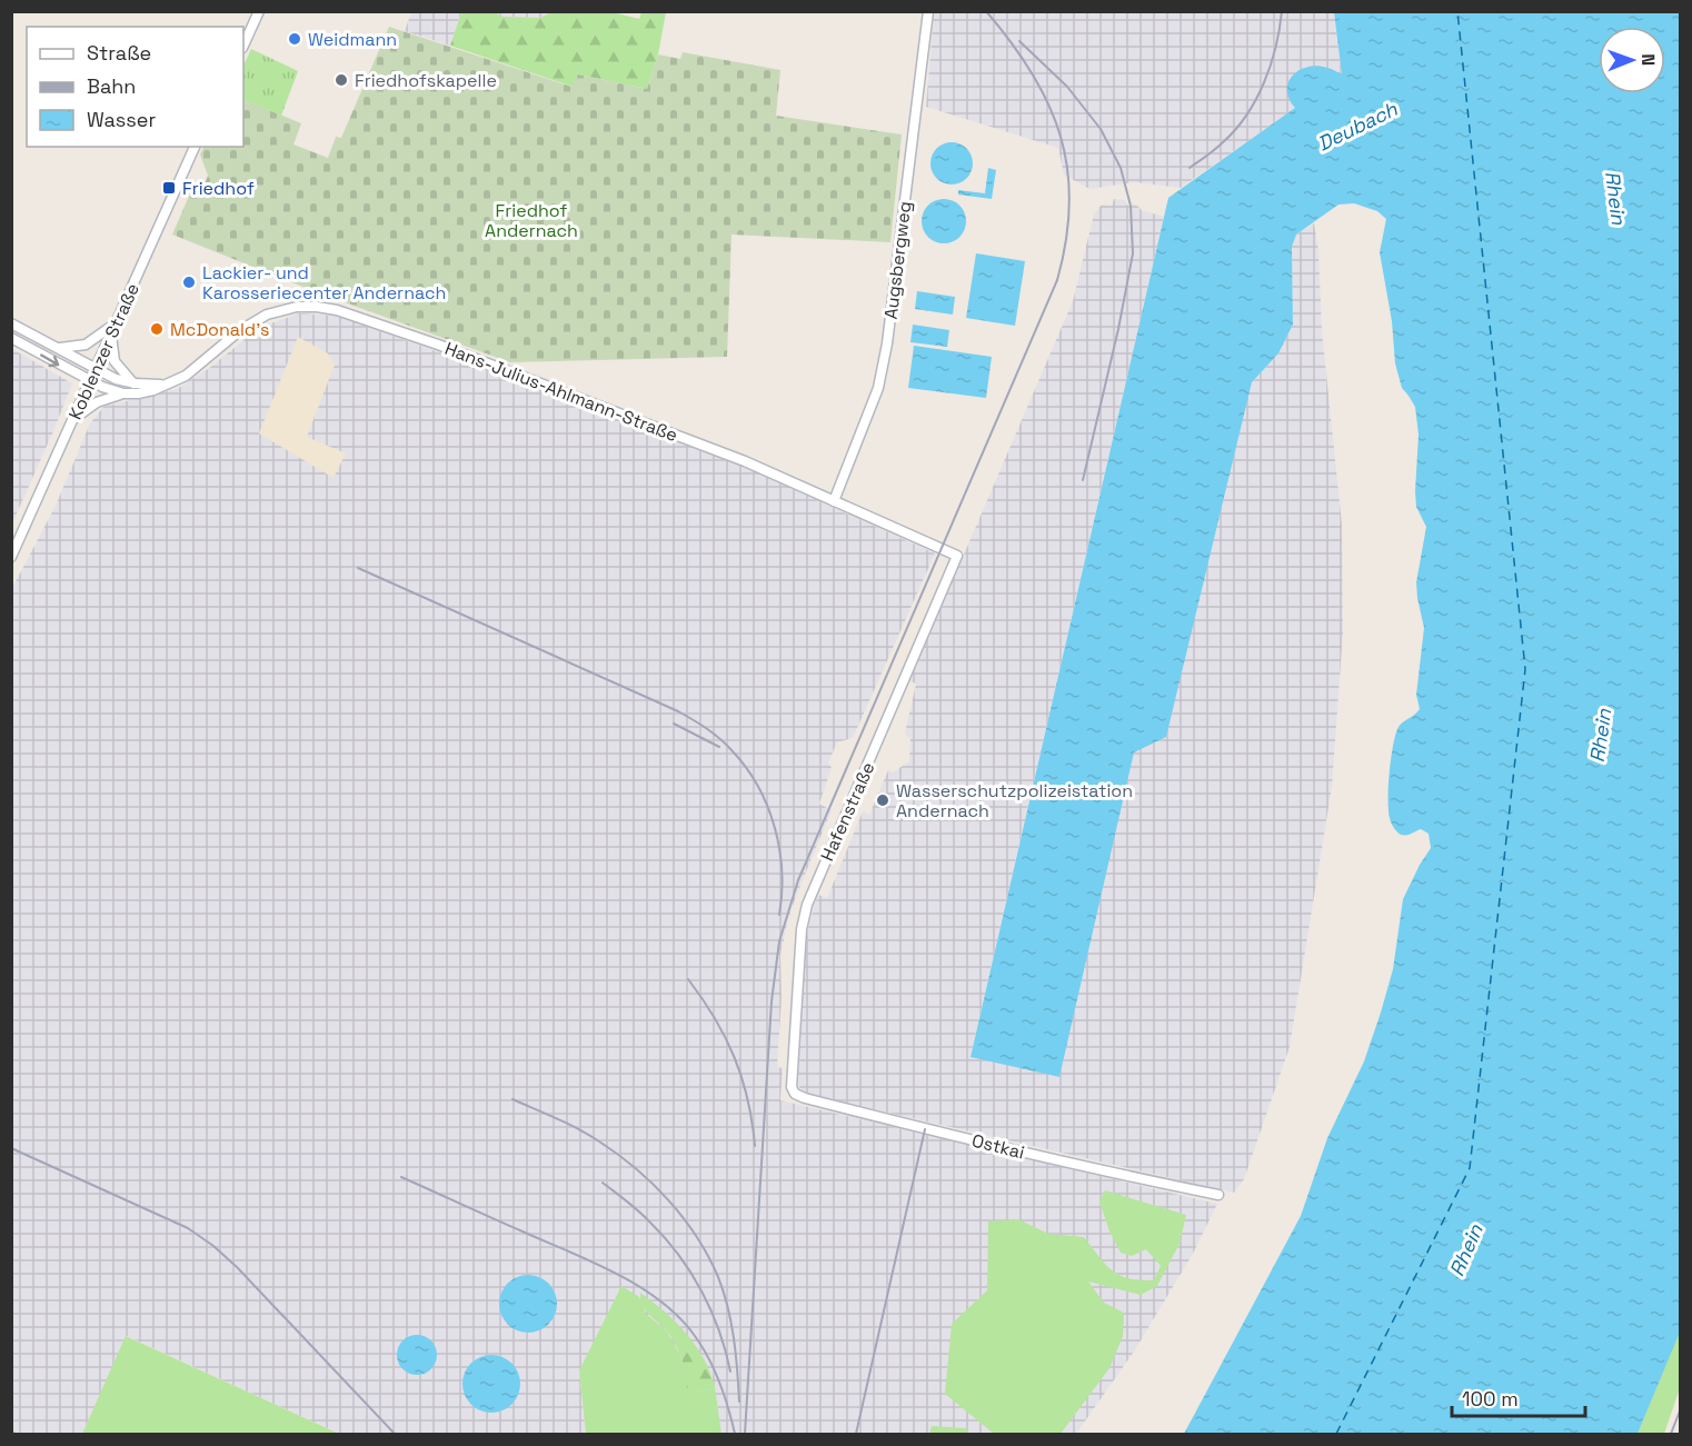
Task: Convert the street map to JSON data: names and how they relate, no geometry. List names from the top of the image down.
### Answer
{
  "streets": {
    "street": [
      "Augsbergweg",
      "Koblenzer Straße",
      "Hans-Julius-Ahlmann-Straße",
      "Hafenstraße",
      "Ostkai"
    ]
  },
  "crossings": [
    ["Augsbergweg", "Hans-Julius-Ahlmann-Straße"],
    ["Koblenzer Straße", "Hans-Julius-Ahlmann-Straße"],
    ["Hans-Julius-Ahlmann-Straße", "Hafenstraße"],
    ["Hafenstraße", "Ostkai"]
  ],
  "water": ["Deubach", "Rhein"],
  "parks": ["Friedhof Andernach"],
  "places": {
    "other": [
      "Weidmann",
      "Friedhofskapelle",
      "Lackier- und Karosseriecenter Andernach",
      "McDonald's",
      "Wasserschutzpolizeistation Andernach"
    ],
    "transit": ["Friedhof"]
  },
  "legend": ["Straße", "Bahn", "Wasser"],
  "scale_bar": "100 m",
  "north": "right"
}
